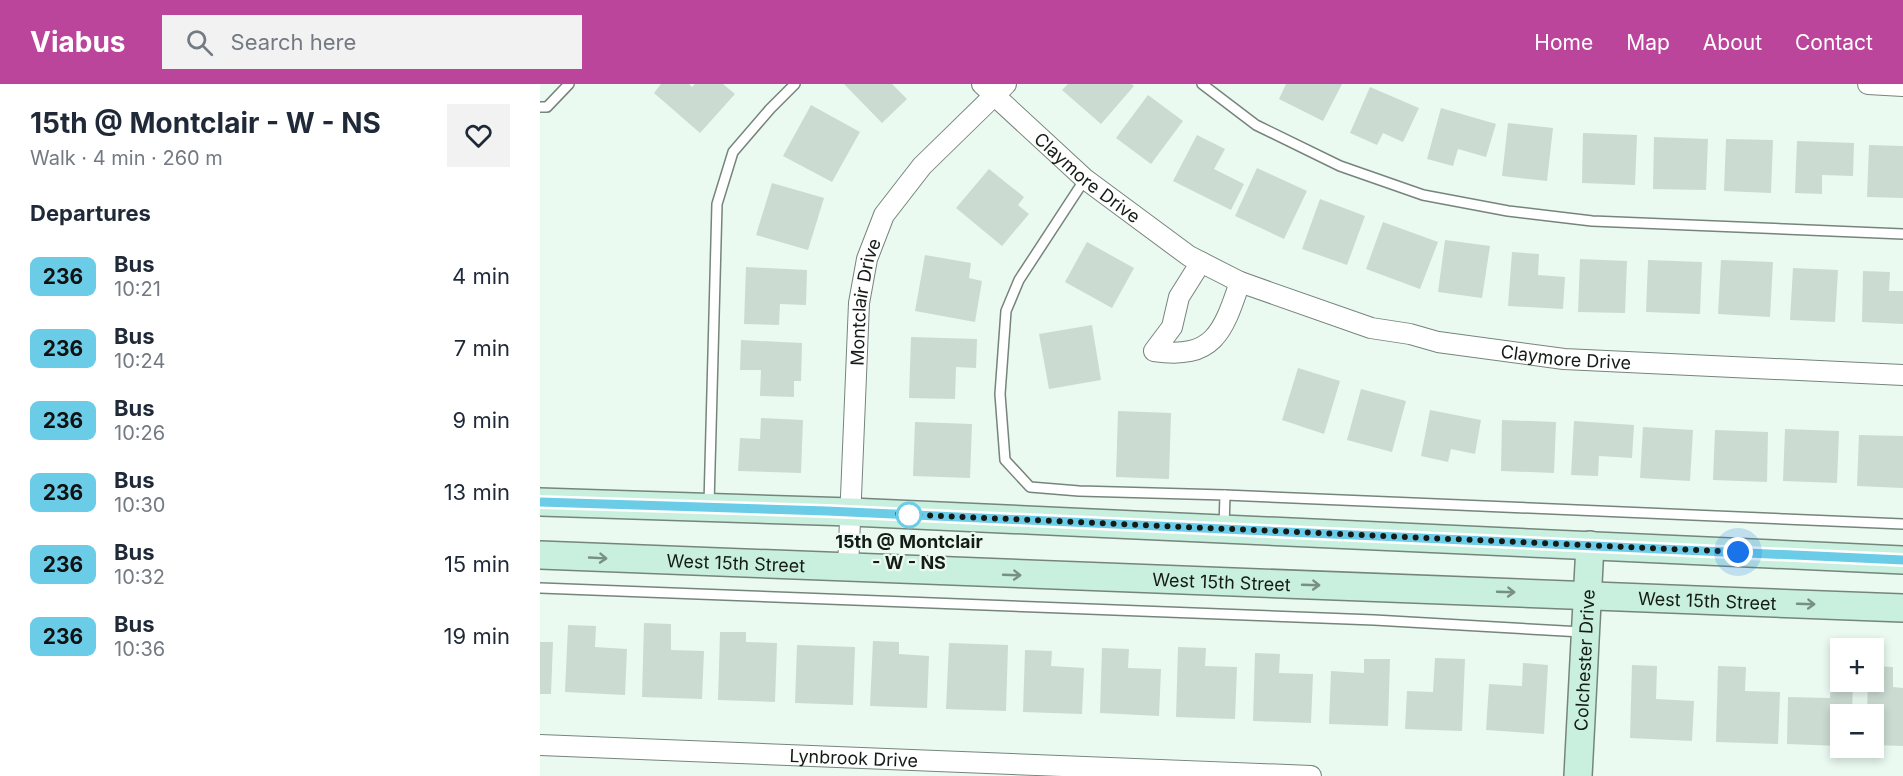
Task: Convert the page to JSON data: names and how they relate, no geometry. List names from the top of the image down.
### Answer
{
  "streets": {
    "main road": ["West 15th Street", "Colchester Drive"],
    "street": ["Claymore Drive", "Montclair Drive", "Lynbrook Drive"]
  },
  "crossings": [
    ["Claymore Drive", "Montclair Drive"],
    ["Montclair Drive", "West 15th Street"],
    ["West 15th Street", "Colchester Drive"]
  ],
  "places": ["15th @ Montclair - W - NS"],
  "lines": ["bus line 236"],
  "page": {
    "header": "Viabus",
    "search": "Search here",
    "nav": [
      "Home",
      "Map",
      "About",
      "Contact"
    ],
    "heading": [
      ["15th @ Montclair - W - NS", "Walk · 4 min · 260 m"],
      "Departures"
    ],
    "list": [
      {
        "mark": "236",
        "name": "Bus",
        "note": "10:21",
        "value": "4 min"
      },
      {
        "mark": "236",
        "name": "Bus",
        "note": "10:24",
        "value": "7 min"
      },
      {
        "mark": "236",
        "name": "Bus",
        "note": "10:26",
        "value": "9 min"
      },
      {
        "mark": "236",
        "name": "Bus",
        "note": "10:30",
        "value": "13 min"
      },
      {
        "mark": "236",
        "name": "Bus",
        "note": "10:32",
        "value": "15 min"
      },
      {
        "mark": "236",
        "name": "Bus",
        "note": "10:36",
        "value": "19 min"
      }
    ],
    "map_buttons": ["+", "−"]
  }
}
